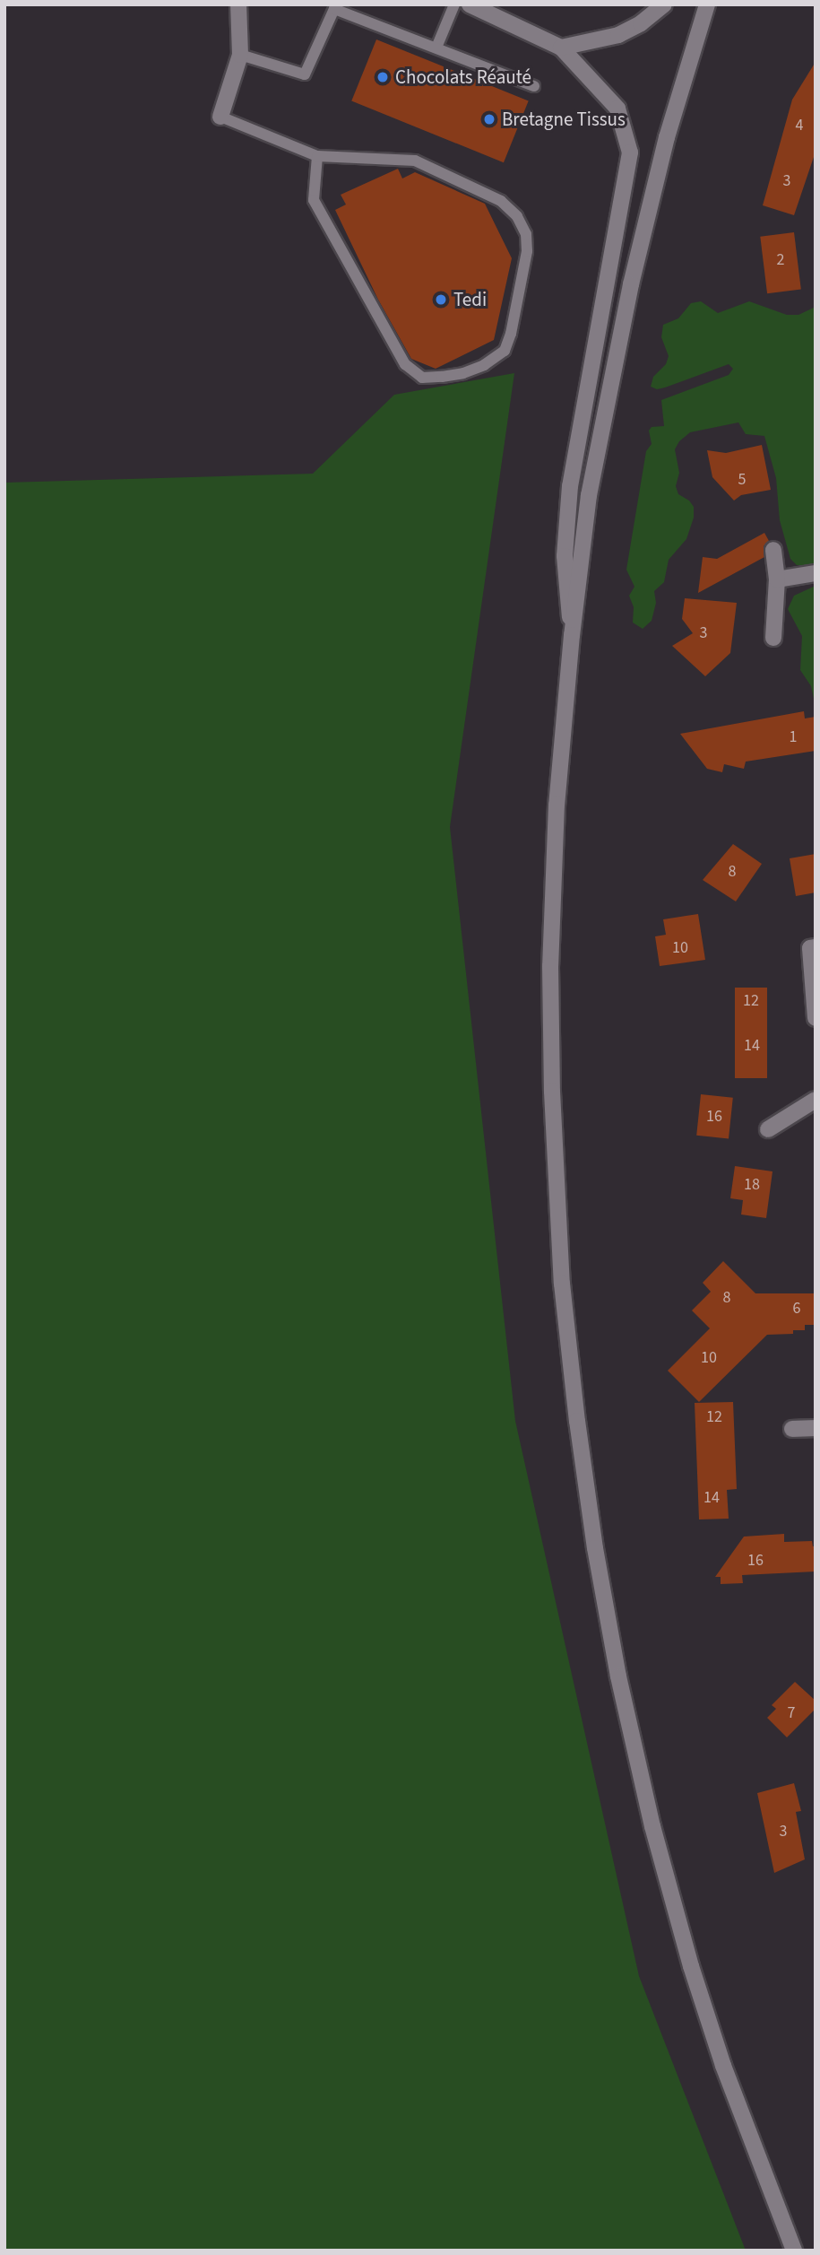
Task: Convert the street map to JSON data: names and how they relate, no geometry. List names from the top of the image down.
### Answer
{
  "places": ["Chocolats Réauté", "Bretagne Tissus", "Tedi"],
  "house_numbers": [
    "4",
    "3",
    "2",
    "5",
    "3",
    "1",
    "8",
    "10",
    "12",
    "14",
    "16",
    "18",
    "8",
    "6",
    "10",
    "12",
    "14",
    "16",
    "7",
    "3"
  ]
}
